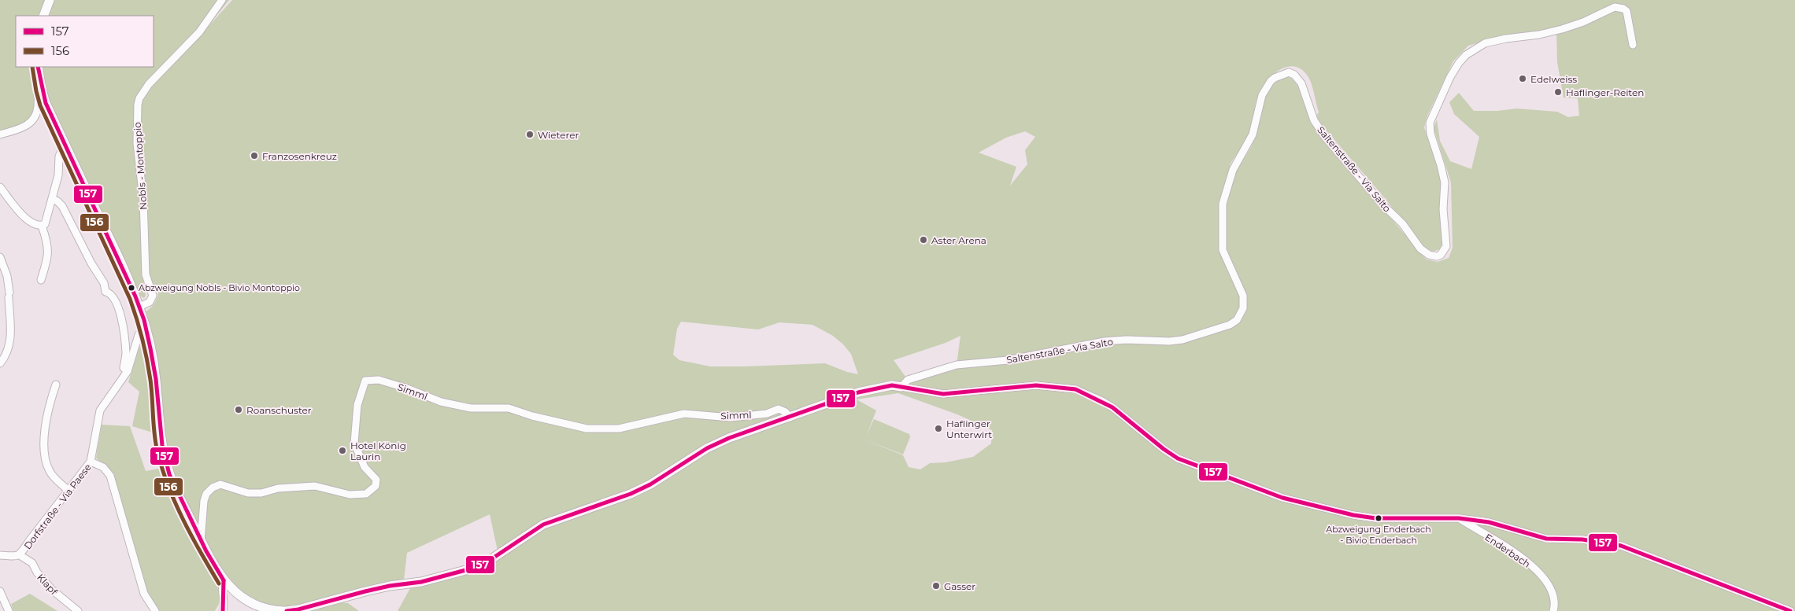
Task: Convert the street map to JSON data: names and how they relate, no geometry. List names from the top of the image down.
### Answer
{
  "streets": {
    "street": [
      "Nobls - Montoppio",
      "Saltenstraße - Via Salto",
      "Simml",
      "Dorfstraße - Via Paese",
      "Enderbach",
      "Klapf"
    ]
  },
  "crossings": [
    ["Dorfstraße - Via Paese", "Klapf"]
  ],
  "places": [
    "Edelweiss",
    "Haflinger-Reiten",
    "Wieterer",
    "Franzosenkreuz",
    "Aster Arena",
    "Abzweigung Nobls - Bivio Montoppio",
    "Roanschuster",
    "Haflinger Unterwirt",
    "Hotel König Laurin",
    "Abzweigung Enderbach - Bivio Enderbach",
    "Gasser"
  ],
  "lines": ["transit line 157", "transit line 156"],
  "legend": ["157", "156"]
}
